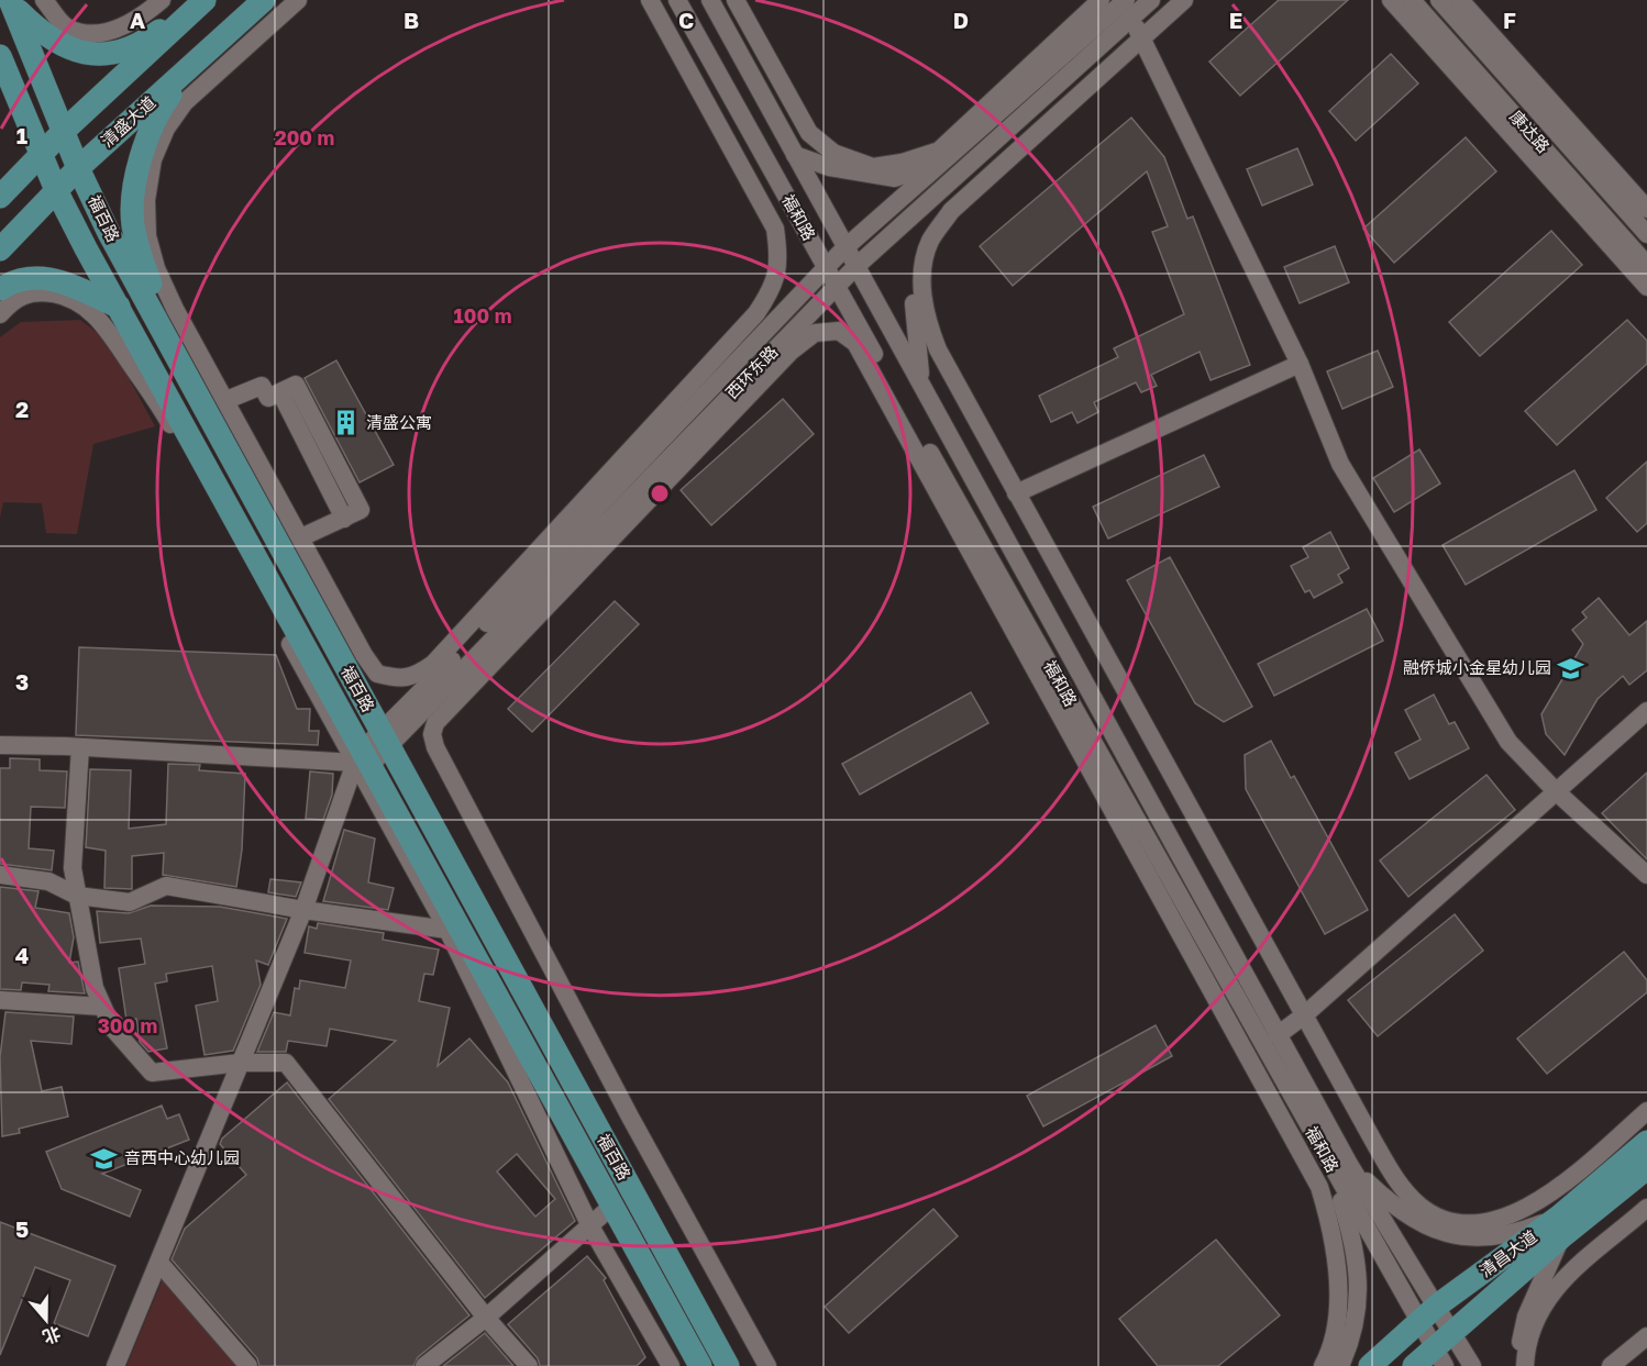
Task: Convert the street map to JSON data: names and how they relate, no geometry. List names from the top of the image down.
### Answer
{
  "streets": {
    "main road": ["清盛大道", "福百路", "清昌大道"],
    "street": ["康达路", "福和路", "西环东路"]
  },
  "crossings": [
    ["清盛大道", "福百路"],
    ["福和路", "西环东路"],
    ["福和路", "清昌大道"],
    ["福百路", "西环东路"]
  ],
  "places": {
    "building": ["清盛公寓"],
    "school or university": ["融侨城小金星幼儿园", "音西中心幼儿园"]
  },
  "north": "bottom",
  "grid": {
    "columns": [
      "A",
      "B",
      "C",
      "D",
      "E",
      "F"
    ],
    "rows": [
      "1",
      "2",
      "3",
      "4",
      "5"
    ]
  },
  "rings": ["200 m", "100 m", "300 m"]
}
